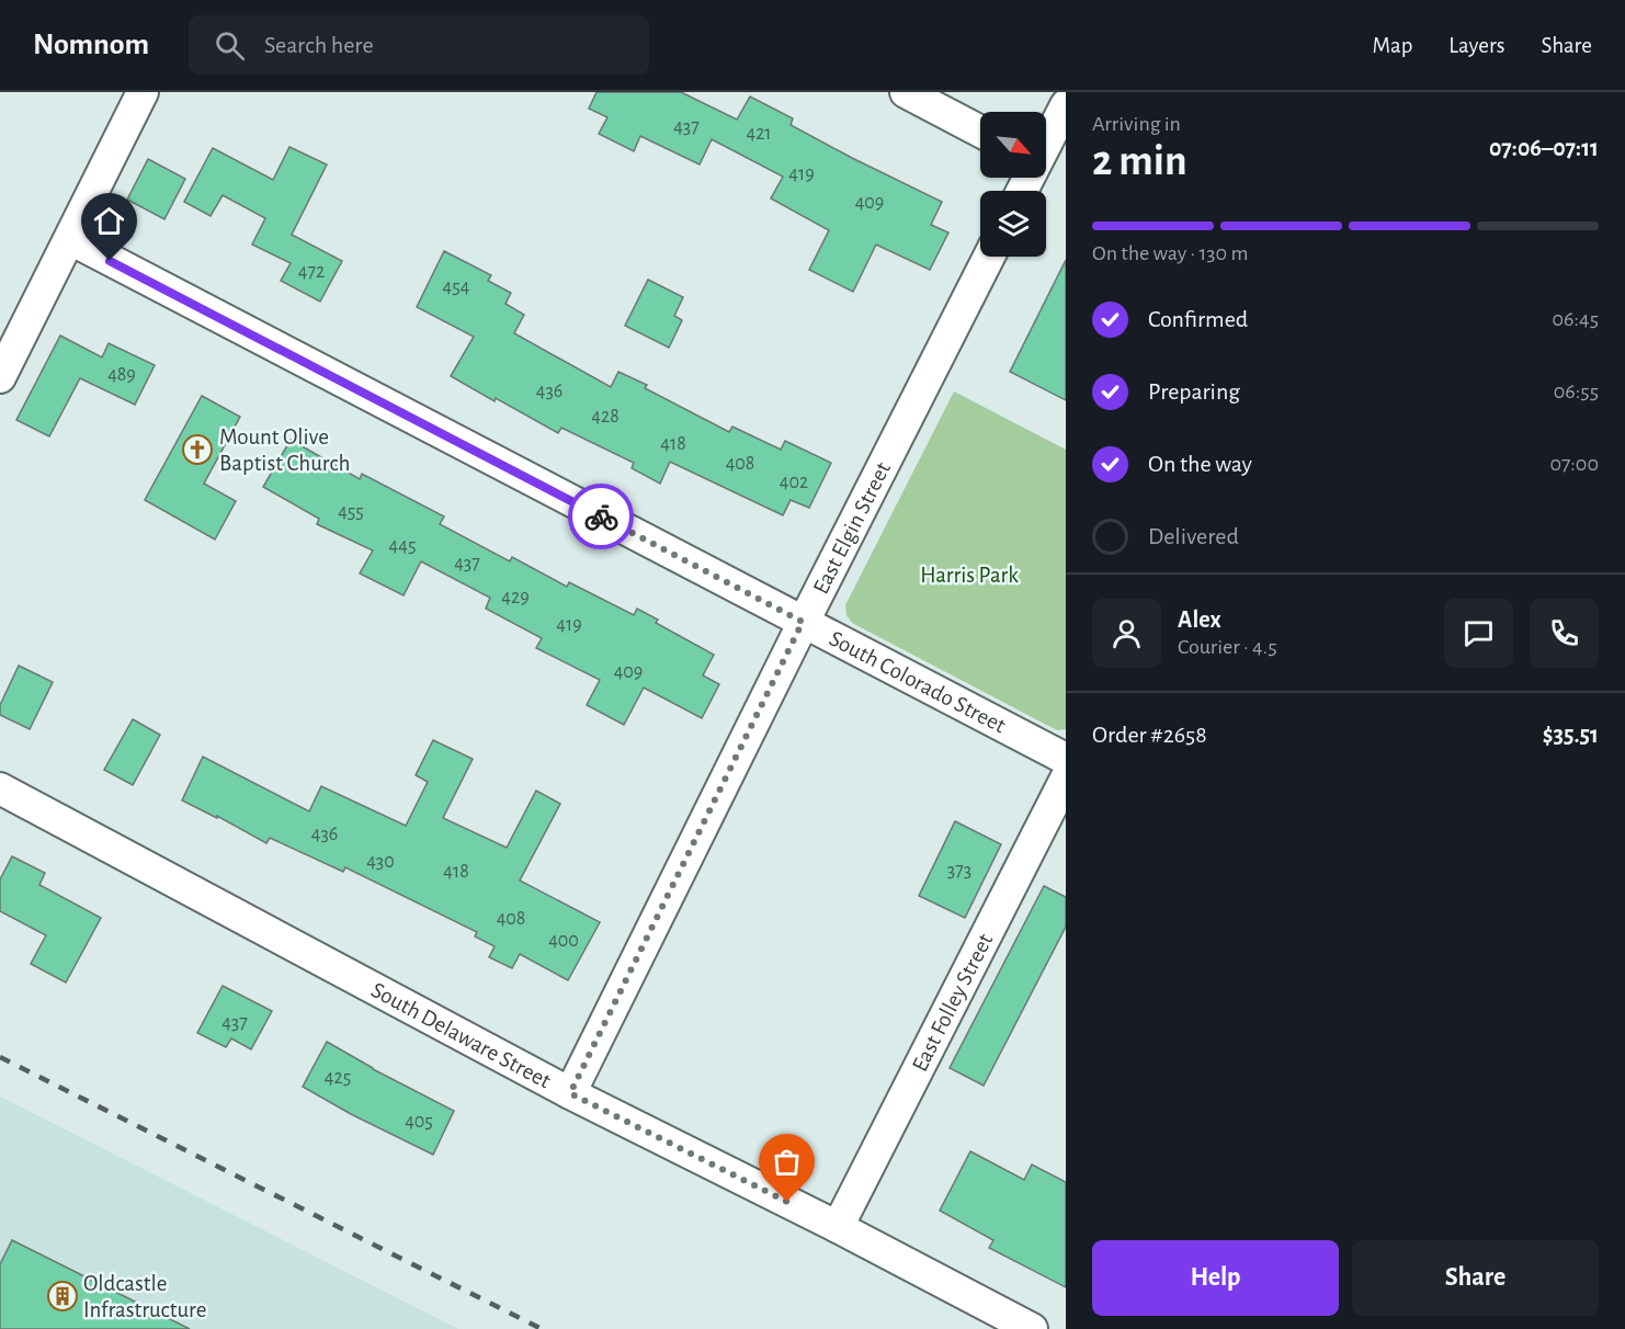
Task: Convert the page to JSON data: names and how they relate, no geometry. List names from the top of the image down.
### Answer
{
  "streets": {
    "street": [
      "East Elgin Street",
      "South Colorado Street",
      "East Folley Street",
      "South Delaware Street"
    ]
  },
  "crossings": [
    ["East Elgin Street", "South Colorado Street"],
    ["East Elgin Street", "South Delaware Street"],
    ["East Folley Street", "South Delaware Street"]
  ],
  "parks": ["Harris Park"],
  "places": {
    "church": ["Mount Olive Baptist Church"],
    "building": ["Oldcastle Infrastructure"]
  },
  "house_numbers": [
    "437",
    "421",
    "419",
    "409",
    "472",
    "454",
    "489",
    "436",
    "428",
    "418",
    "408",
    "402",
    "455",
    "445",
    "437",
    "429",
    "419",
    "409",
    "436",
    "430",
    "373",
    "418",
    "408",
    "400",
    "437",
    "425",
    "405"
  ],
  "north": "bottom right",
  "page": {
    "header": "Nomnom",
    "search": "Search here",
    "nav": ["Map", "Layers", "Share"],
    "heading": ["2 min", "Arriving in", "07:06–07:11"],
    "panel": [
      "Alex",
      "Courier · 4.5",
      "Order #2658",
      "$35.51"
    ],
    "bar": "On the way · 130 m",
    "list": [
      ["Confirmed", "06:45"],
      ["Preparing", "06:55"],
      ["On the way", "07:00"],
      "Delivered"
    ],
    "buttons": ["Help", "Share"]
  }
}
